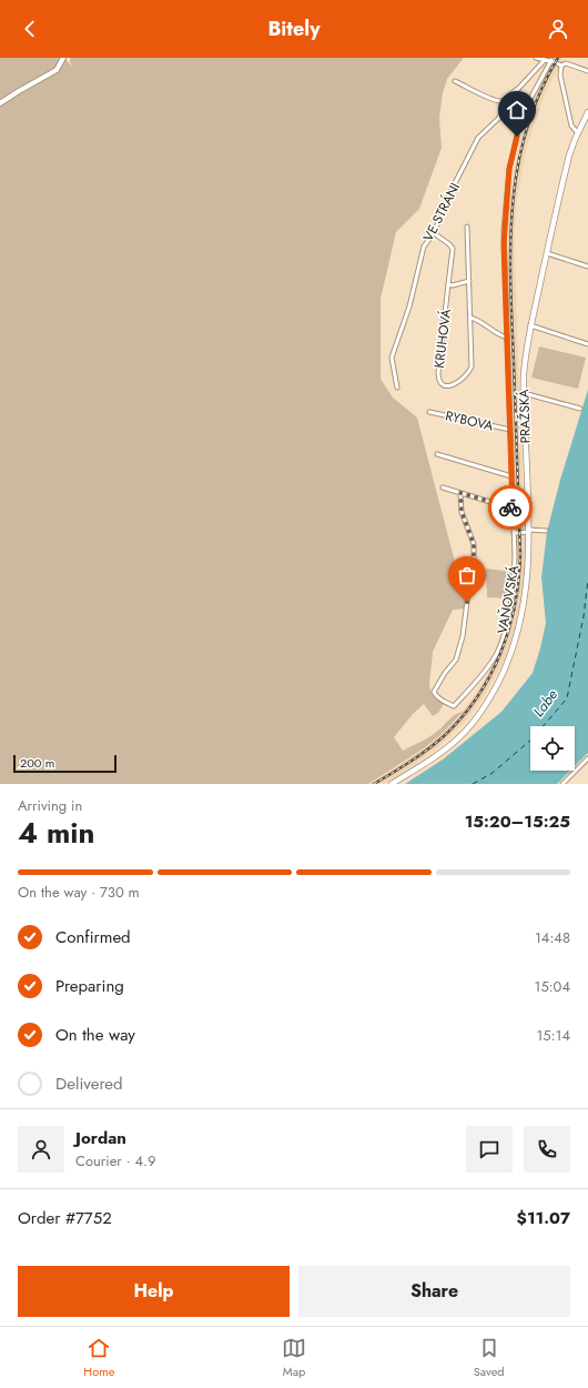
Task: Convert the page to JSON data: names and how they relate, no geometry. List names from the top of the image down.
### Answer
{
  "streets": {
    "main road": ["PRAŽSKÁ"],
    "street": [
      "VE STRÁNI",
      "KRUHOVÁ",
      "RYBOVA",
      "VAŇOVSKÁ"
    ]
  },
  "crossings": [
    ["VE STRÁNI", "KRUHOVÁ"],
    ["KRUHOVÁ", "VAŇOVSKÁ"],
    ["RYBOVA", "VAŇOVSKÁ"]
  ],
  "water": ["Labe"],
  "scale_bar": "200 m",
  "page": {
    "header": "Bitely",
    "scale": "200 m",
    "heading": ["4 min", "Arriving in", "15:20–15:25"],
    "panel": [
      "Jordan",
      "Courier · 4.9",
      "Order #7752",
      "$11.07"
    ],
    "bar": "On the way · 730 m",
    "list": [
      ["Confirmed", "14:48"],
      ["Preparing", "15:04"],
      ["On the way", "15:14"],
      "Delivered"
    ],
    "buttons": ["Help", "Share"],
    "tabs": ["Home", "Map", "Saved"]
  }
}
